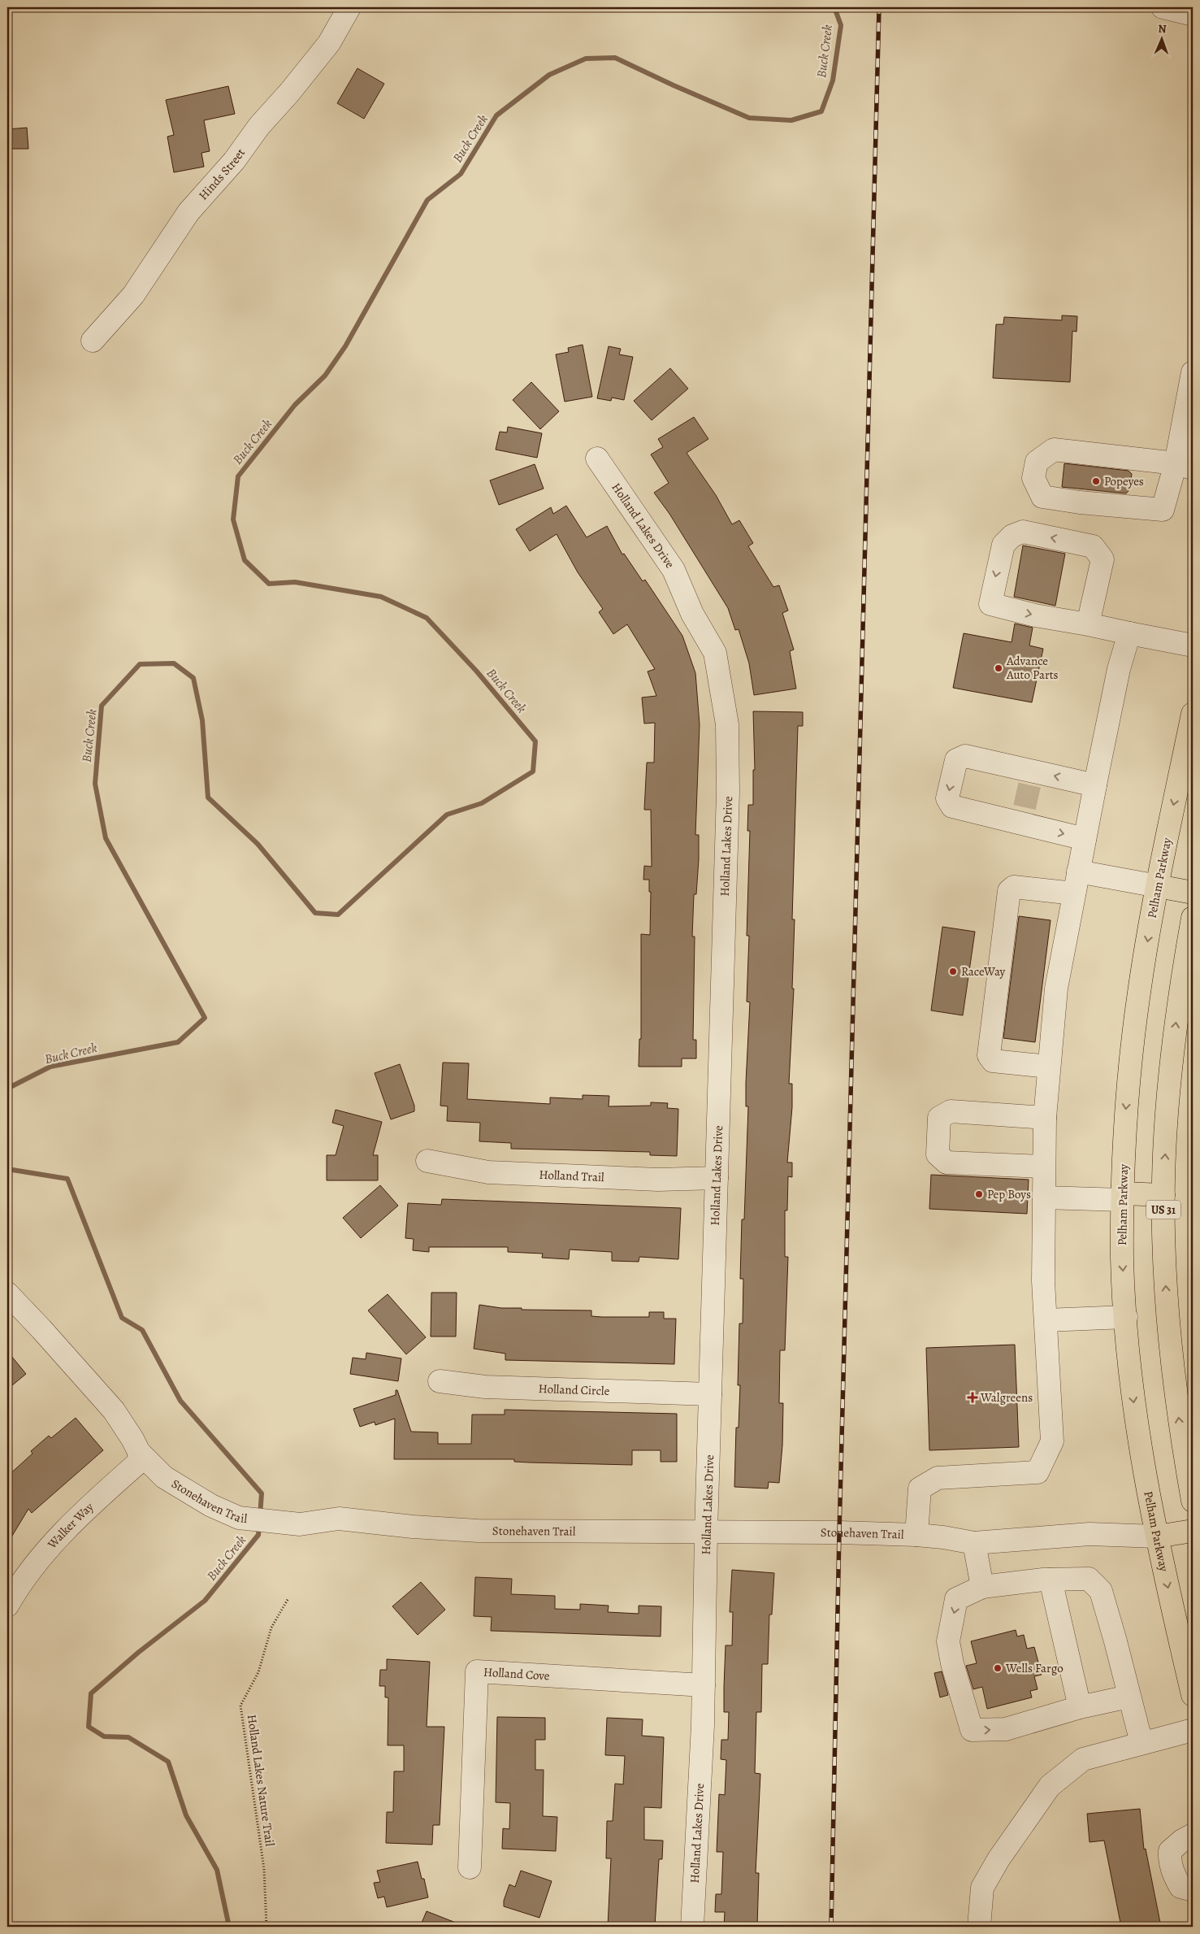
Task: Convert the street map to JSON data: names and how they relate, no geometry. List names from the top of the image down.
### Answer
{
  "streets": {
    "main road": ["Pelham Parkway", "US 31"],
    "street": [
      "Hinds Street",
      "Holland Lakes Drive",
      "Holland Trail",
      "Holland Circle",
      "Stonehaven Trail",
      "Walker Way",
      "Holland Cove"
    ],
    "path": ["Holland Lakes Nature Trail"]
  },
  "crossings": [
    ["Holland Lakes Drive", "Holland Trail"],
    ["Holland Lakes Drive", "Holland Circle"],
    ["Holland Lakes Drive", "Stonehaven Trail"],
    ["Holland Lakes Drive", "Holland Cove"],
    ["Pelham Parkway", "Stonehaven Trail"],
    ["Stonehaven Trail", "Walker Way"]
  ],
  "water": ["Buck Creek"],
  "places": {
    "other": [
      "Popeyes",
      "Advance Auto Parts",
      "RaceWay",
      "Pep Boys",
      "Wells Fargo"
    ],
    "health": ["Walgreens"]
  },
  "north": "top"
}
